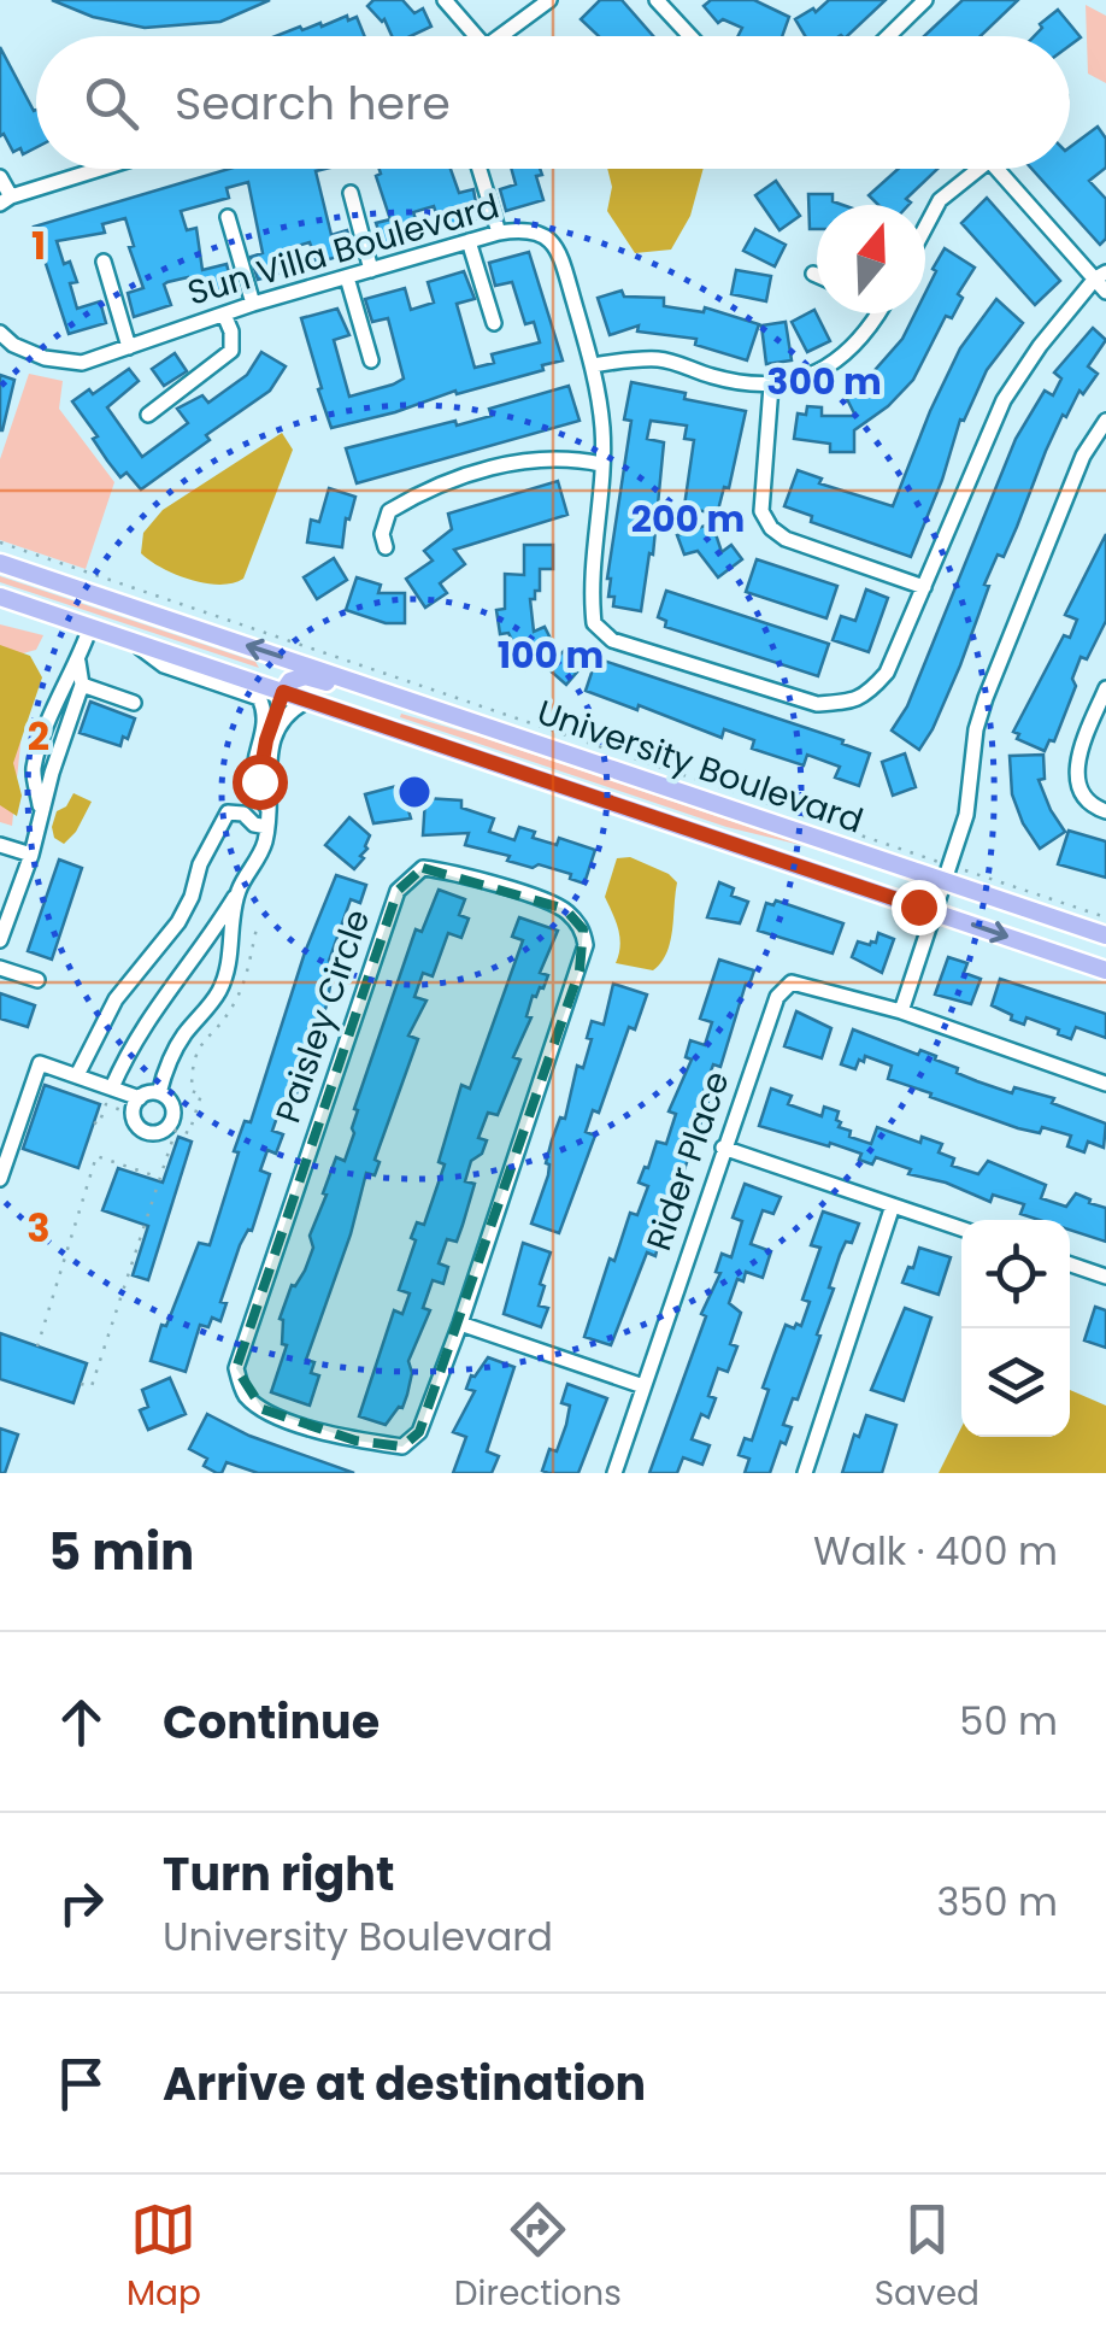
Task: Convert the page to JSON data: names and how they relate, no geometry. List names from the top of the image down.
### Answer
{
  "streets": {
    "main road": ["University Boulevard"],
    "street": ["Sun Villa Boulevard", "Paisley Circle", "Rider Place"]
  },
  "north": "top",
  "page": {
    "search": "Search here",
    "heading": ["5 min", "Walk · 400 m"],
    "list": [
      ["Continue", "50 m"],
      ["Turn right", "University Boulevard", "350 m"],
      "Arrive at destination"
    ],
    "nav": ["Map", "Directions", "Saved"]
  },
  "grid": {
    "rows": ["1", "2", "3"]
  },
  "rings": ["300 m", "200 m", "100 m"]
}
